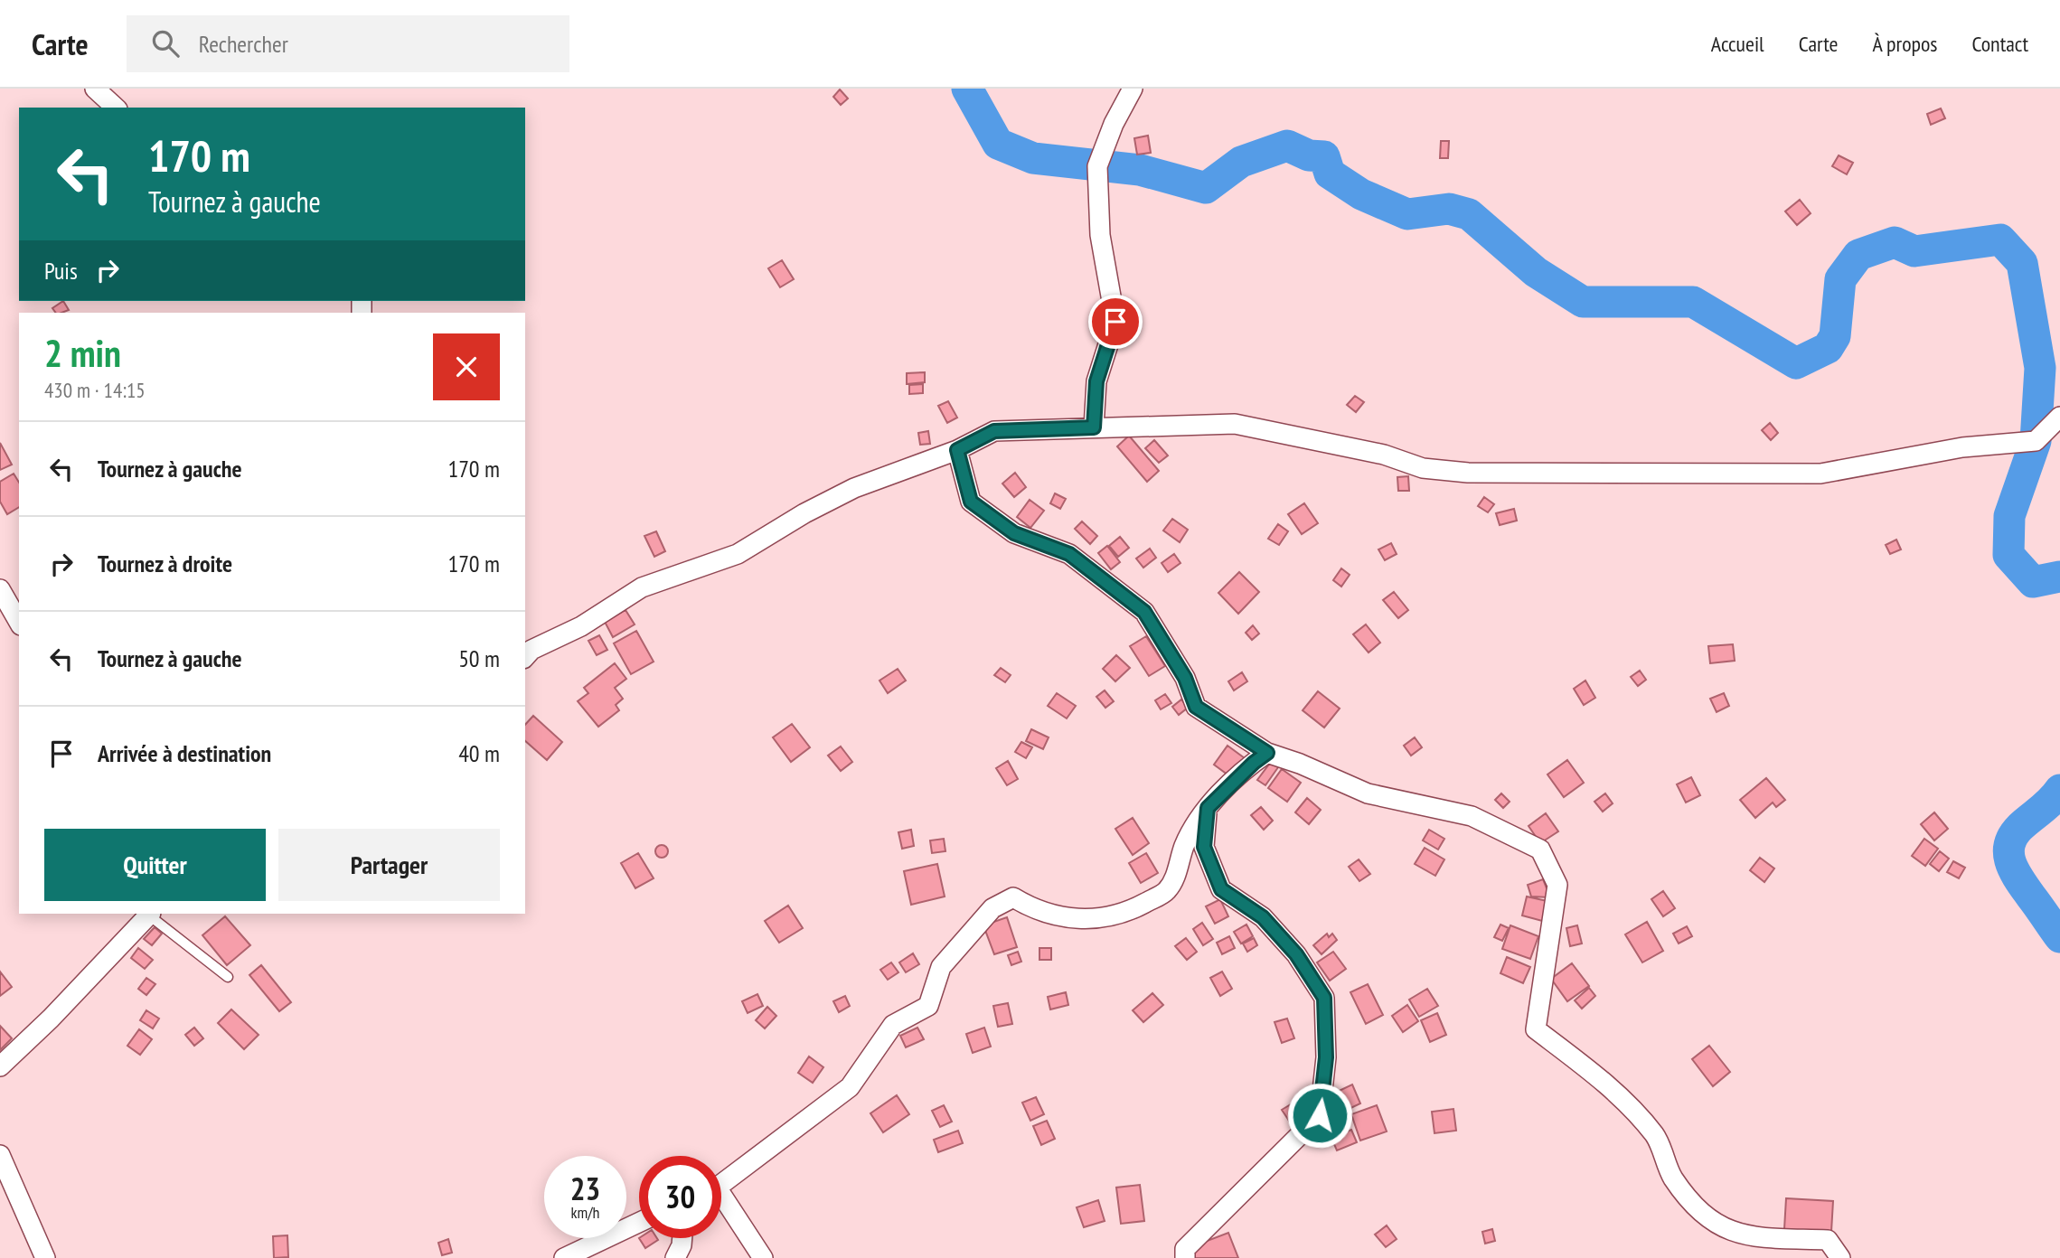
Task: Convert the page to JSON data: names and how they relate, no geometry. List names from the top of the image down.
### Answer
{
  "page": {
    "header": "Carte",
    "search": "Rechercher",
    "nav": [
      "Accueil",
      "Carte",
      "À propos",
      "Contact"
    ],
    "turn": ["170 m", "Tournez à gauche"],
    "then": "Puis",
    "heading": ["2 min", "430 m · 14:15"],
    "list": [
      {
        "name": "Tournez à gauche",
        "value": "170 m"
      },
      {
        "name": "Tournez à droite",
        "value": "170 m"
      },
      {
        "name": "Tournez à gauche",
        "value": "50 m"
      },
      {
        "name": "Arrivée à destination",
        "value": "40 m"
      }
    ],
    "buttons": ["Quitter", "Partager"],
    "speed": "23 km/h",
    "limit": "30"
  }
}
